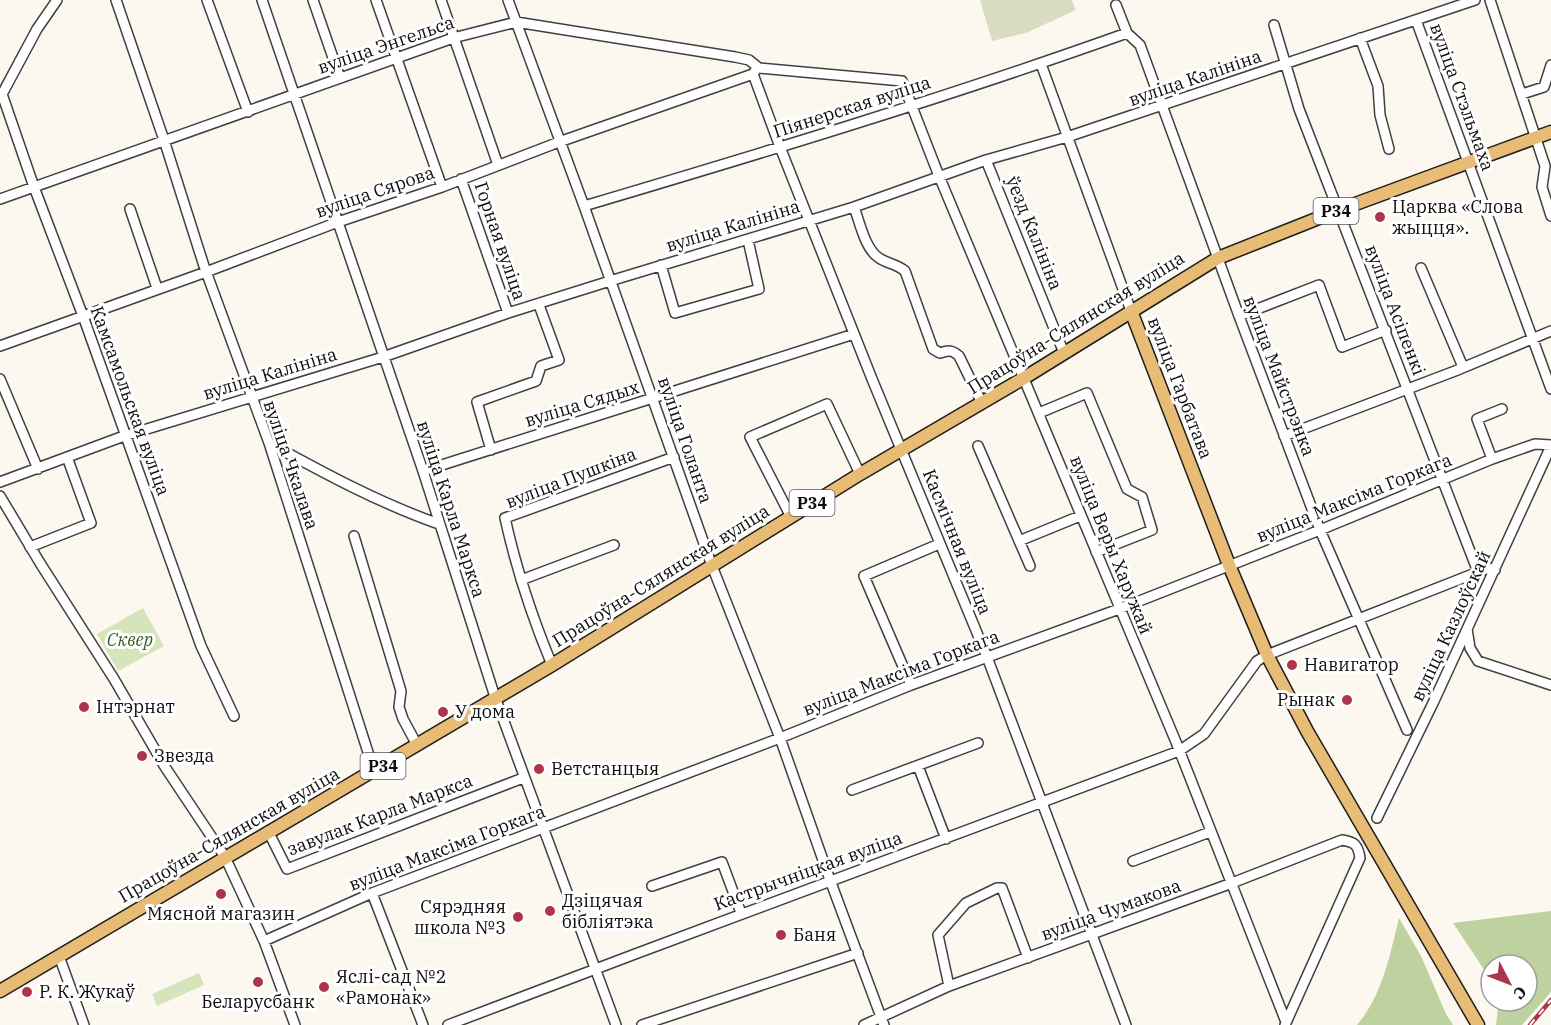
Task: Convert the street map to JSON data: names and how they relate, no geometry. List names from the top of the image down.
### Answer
{
  "streets": {
    "main road": ["Р34", "Працоўна-Сялянская вуліца", "вуліца Гарбатава"],
    "street": [
      "вуліца Энгельса",
      "вуліца Калініна",
      "вуліца Стэльмаха",
      "Піянерская вуліца",
      "вуліца Сярова",
      "ўезд Калініна",
      "Горная вуліца",
      "вуліца Асіпенкі",
      "вуліца Майстрэнка",
      "Камсамольская вуліца",
      "вуліца Сядых",
      "вуліца Голанта",
      "вуліца Чкалава",
      "вуліца Пушкіна",
      "вуліца Максіма Горкага",
      "вуліца Карла Маркса",
      "Касмічная вуліца",
      "вуліца Веры Харужай",
      "вуліца Казлоўскай",
      "завулак Карла Маркса",
      "Кастрычніцкая вуліца",
      "вуліца Чумакова"
    ]
  },
  "crossings": [
    ["вуліца Энгельса", "вуліца Сярова"],
    ["вуліца Энгельса", "Камсамольская вуліца"],
    ["вуліца Энгельса", "вуліца Голанта"],
    ["вуліца Энгельса", "вуліца Чкалава"],
    ["вуліца Энгельса", "вуліца Карла Маркса"],
    ["вуліца Энгельса", "Касмічная вуліца"],
    ["вуліца Энгельса", "вуліца Веры Харужай"],
    ["вуліца Калініна", "вуліца Стэльмаха"],
    ["вуліца Калініна", "ўезд Калініна"],
    ["вуліца Калініна", "Горная вуліца"],
    ["вуліца Калініна", "вуліца Асіпенкі"],
    ["вуліца Калініна", "вуліца Майстрэнка"],
    ["вуліца Калініна", "вуліца Гарбатава"],
    ["вуліца Калініна", "Камсамольская вуліца"],
    ["вуліца Калініна", "вуліца Голанта"],
    ["вуліца Калініна", "вуліца Чкалава"],
    ["вуліца Калініна", "вуліца Карла Маркса"],
    ["вуліца Калініна", "Касмічная вуліца"],
    ["вуліца Калініна", "вуліца Веры Харужай"],
    ["вуліца Стэльмаха", "Працоўна-Сялянская вуліца"],
    ["Піянерская вуліца", "вуліца Майстрэнка"],
    ["Піянерская вуліца", "вуліца Гарбатава"],
    ["Піянерская вуліца", "вуліца Голанта"],
    ["Піянерская вуліца", "Касмічная вуліца"],
    ["Піянерская вуліца", "вуліца Веры Харужай"],
    ["вуліца Сярова", "Горная вуліца"],
    ["вуліца Сярова", "Камсамольская вуліца"],
    ["вуліца Сярова", "вуліца Голанта"],
    ["вуліца Сярова", "вуліца Чкалава"],
    ["вуліца Сярова", "вуліца Карла Маркса"],
    ["вуліца Сярова", "Касмічная вуліца"],
    ["ўезд Калініна", "Працоўна-Сялянская вуліца"],
    ["вуліца Асіпенкі", "Працоўна-Сялянская вуліца"],
    ["вуліца Асіпенкі", "вуліца Максіма Горкага"],
    ["Працоўна-Сялянская вуліца", "вуліца Майстрэнка"],
    ["Працоўна-Сялянская вуліца", "вуліца Гарбатава"],
    ["Працоўна-Сялянская вуліца", "вуліца Голанта"],
    ["Працоўна-Сялянская вуліца", "вуліца Чкалава"],
    ["Працоўна-Сялянская вуліца", "вуліца Пушкіна"],
    ["Працоўна-Сялянская вуліца", "вуліца Карла Маркса"],
    ["Працоўна-Сялянская вуліца", "Касмічная вуліца"],
    ["Працоўна-Сялянская вуліца", "вуліца Веры Харужай"],
    ["Працоўна-Сялянская вуліца", "завулак Карла Маркса"],
    ["вуліца Майстрэнка", "вуліца Максіма Горкага"],
    ["вуліца Гарбатава", "вуліца Максіма Горкага"],
    ["вуліца Гарбатава", "Кастрычніцкая вуліца"],
    ["вуліца Сядых", "вуліца Голанта"],
    ["вуліца Сядых", "вуліца Карла Маркса"],
    ["вуліца Сядых", "Касмічная вуліца"],
    ["вуліца Голанта", "вуліца Пушкіна"],
    ["вуліца Голанта", "вуліца Максіма Горкага"],
    ["вуліца Голанта", "Кастрычніцкая вуліца"],
    ["вуліца Голанта", "вуліца Чумакова"],
    ["вуліца Максіма Горкага", "вуліца Карла Маркса"],
    ["вуліца Максіма Горкага", "Касмічная вуліца"],
    ["вуліца Максіма Горкага", "вуліца Веры Харужай"],
    ["вуліца Максіма Горкага", "вуліца Казлоўскай"],
    ["вуліца Карла Маркса", "завулак Карла Маркса"],
    ["вуліца Карла Маркса", "Кастрычніцкая вуліца"],
    ["Касмічная вуліца", "Кастрычніцкая вуліца"],
    ["Касмічная вуліца", "вуліца Чумакова"],
    ["вуліца Веры Харужай", "Кастрычніцкая вуліца"],
    ["вуліца Веры Харужай", "вуліца Чумакова"]
  ],
  "parks": ["Сквер"],
  "places": [
    "Царква «Слова жыцця».",
    "Навигатор",
    "Рынак",
    "Інтэрнат",
    "У дома",
    "Звезда",
    "Ветстанцыя",
    "Мясной магазин",
    "Дзіцячая бібліятэка",
    "Сярэдняя школа №3",
    "Баня",
    "Беларусбанк",
    "Яслі-сад №2 «Рамонак»",
    "Р. К. Жукаў"
  ],
  "north": "bottom right"
}
